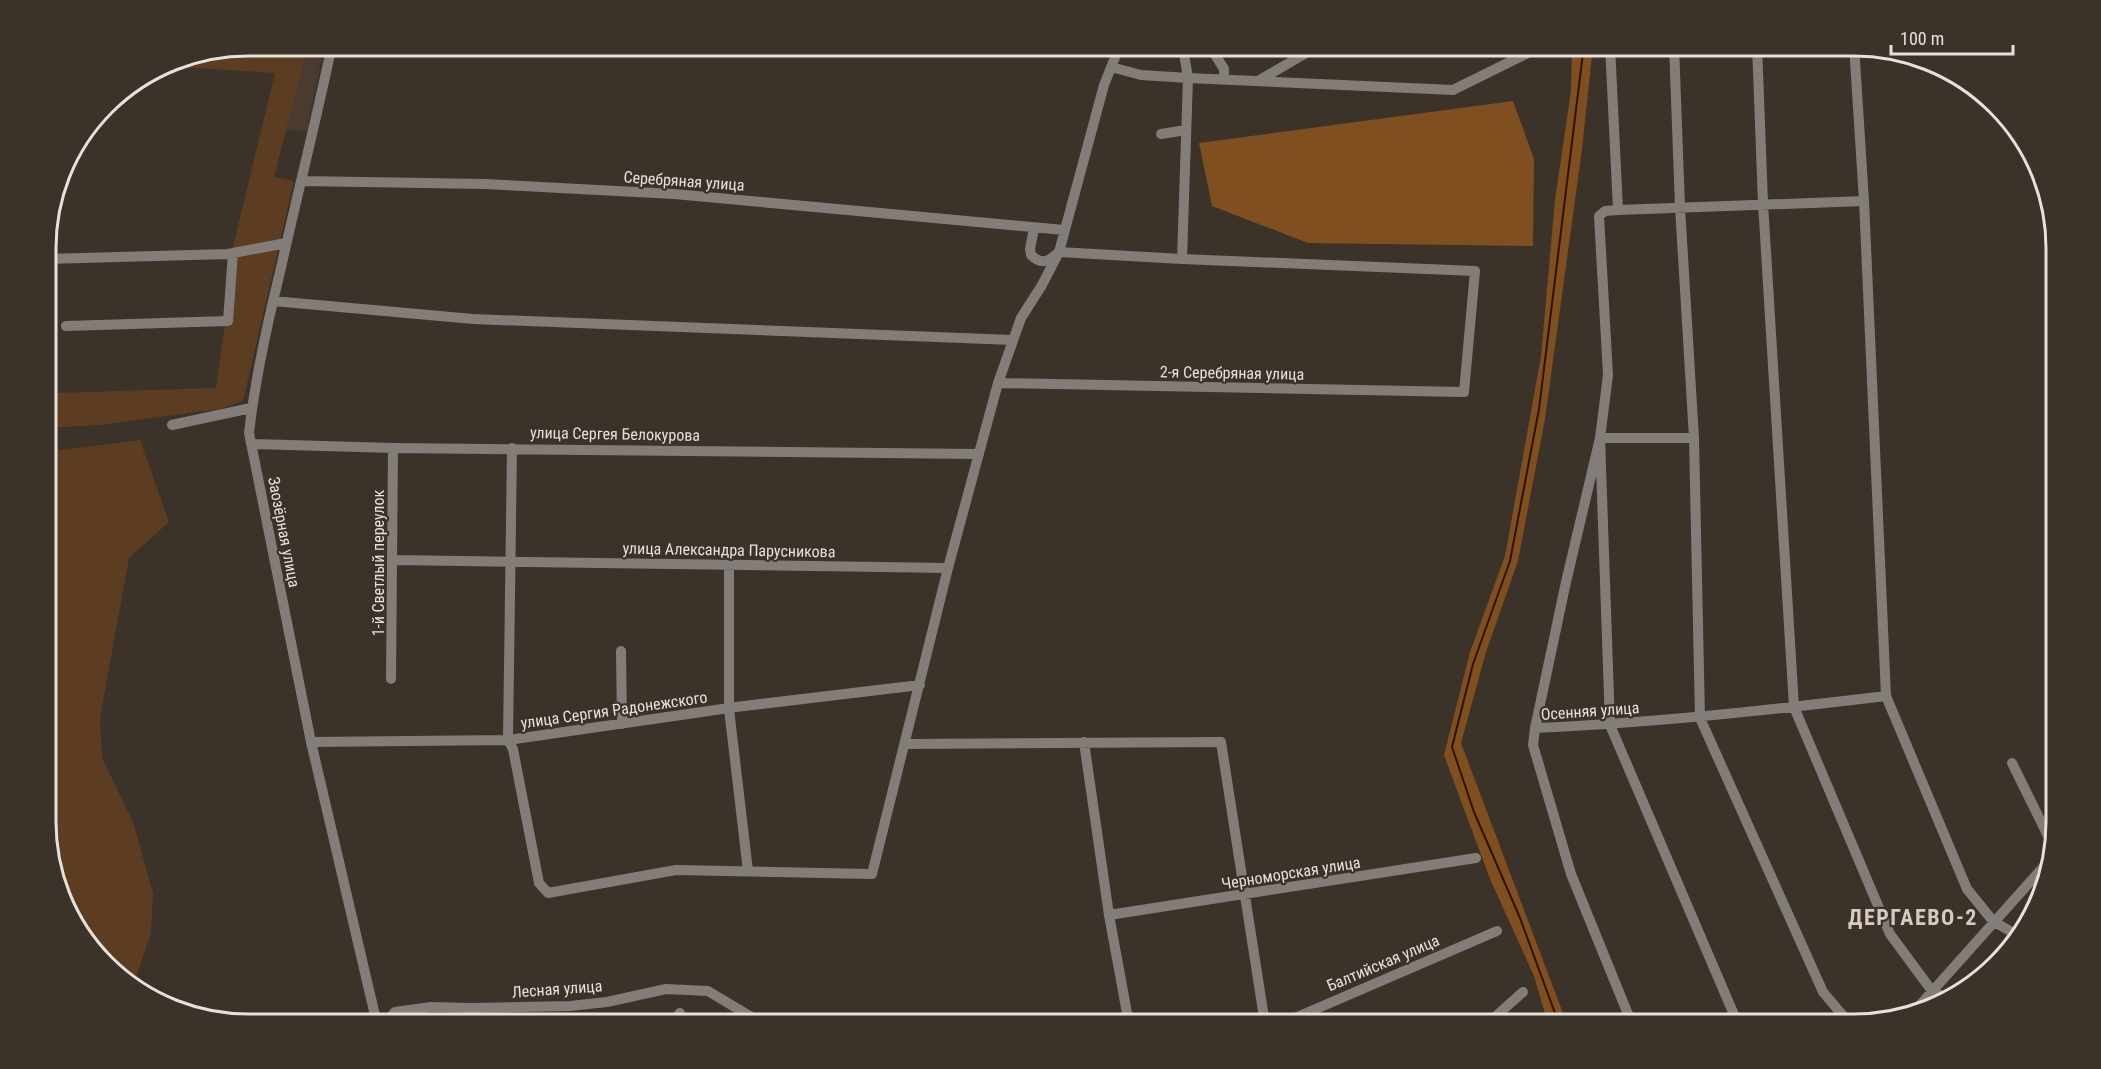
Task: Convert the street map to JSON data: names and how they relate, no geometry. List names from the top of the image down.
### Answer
{
  "streets": {
    "street": [
      "Серебряная улица",
      "2-я Серебряная улица",
      "улица Сергея Белокурова",
      "Заозёрная улица",
      "улица Александра Парусникова",
      "1-й Светлый переулок",
      "улица Сергия Радонежского",
      "Осенняя улица",
      "Черноморская улица",
      "Балтийская улица",
      "Лесная улица"
    ]
  },
  "crossings": [
    ["Серебряная улица", "Заозёрная улица"],
    ["улица Сергея Белокурова", "Заозёрная улица"],
    ["улица Сергея Белокурова", "1-й Светлый переулок"],
    ["Заозёрная улица", "улица Сергия Радонежского"]
  ],
  "districts": ["ДЕРГАЕВО-2"],
  "scale_bar": "100 m"
}
